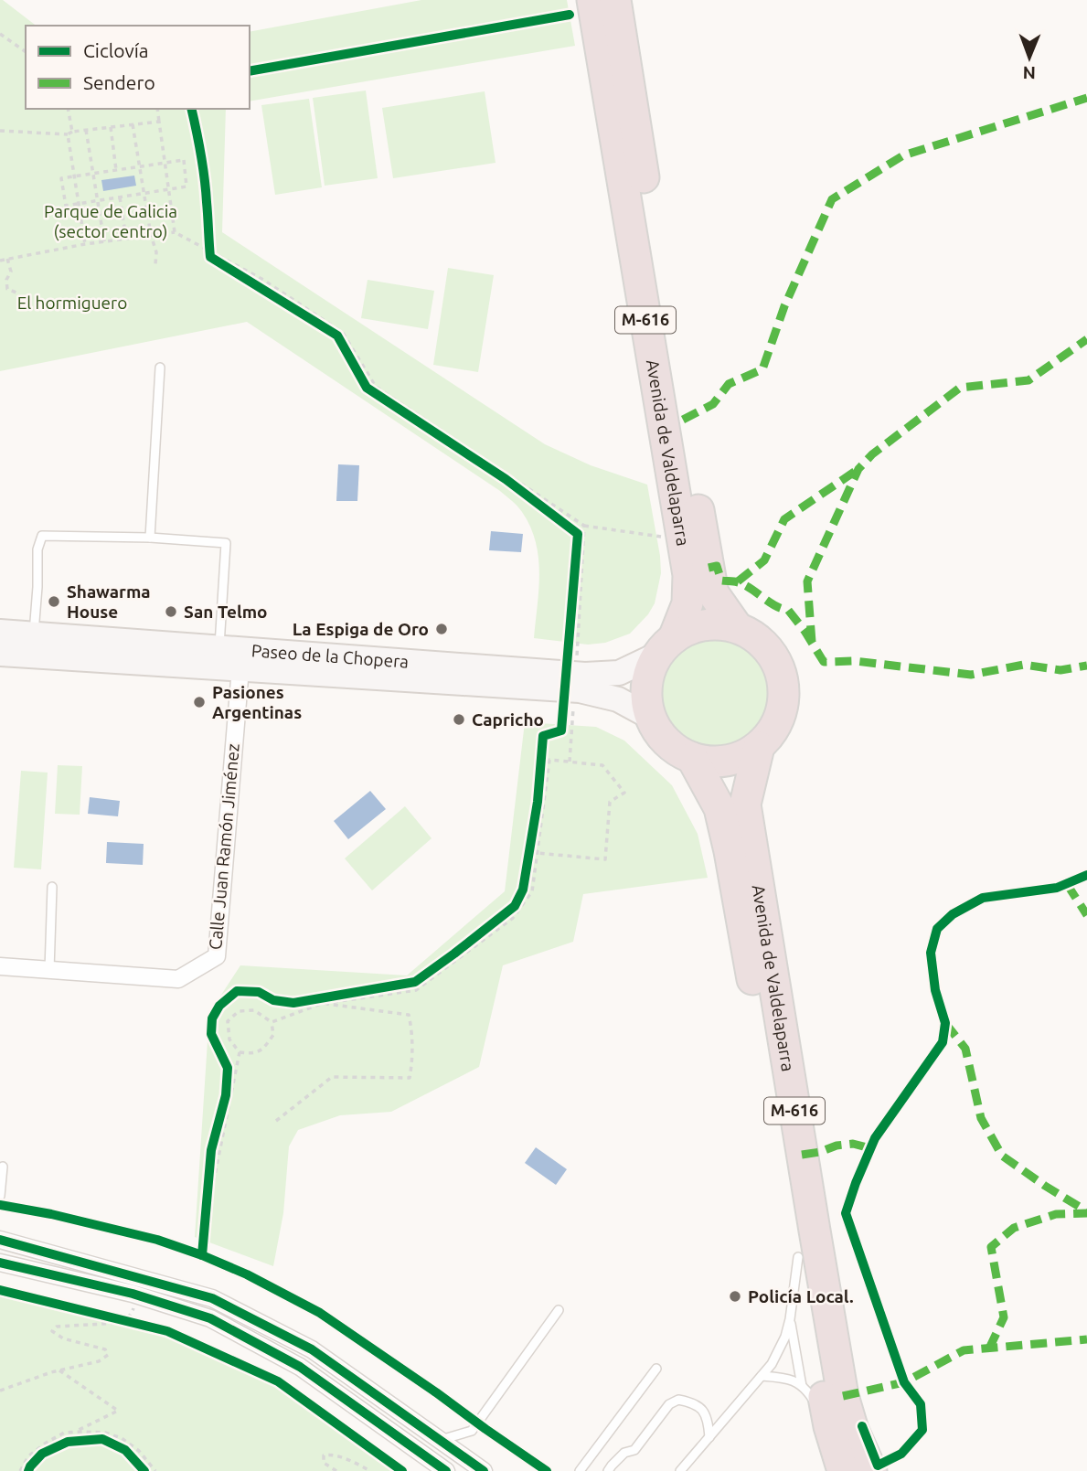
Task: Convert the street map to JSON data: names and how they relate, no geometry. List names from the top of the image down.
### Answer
{
  "streets": {
    "highway": ["M-616", "Avenida de Valdelaparra"],
    "main road": ["Paseo de la Chopera"],
    "street": ["Calle Juan Ramón Jiménez"]
  },
  "crossings": [
    ["M-616", "Avenida de Valdelaparra"],
    ["M-616", "Paseo de la Chopera"],
    ["Avenida de Valdelaparra", "Paseo de la Chopera"],
    ["Paseo de la Chopera", "Calle Juan Ramón Jiménez"]
  ],
  "parks": ["Parque de Galicia (sector centro)", "El hormiguero"],
  "places": [
    "Shawarma House",
    "San Telmo",
    "La Espiga de Oro",
    "Pasiones Argentinas",
    "Capricho",
    "Policía Local."
  ],
  "legend": ["Ciclovía", "Sendero"],
  "north": "bottom"
}
